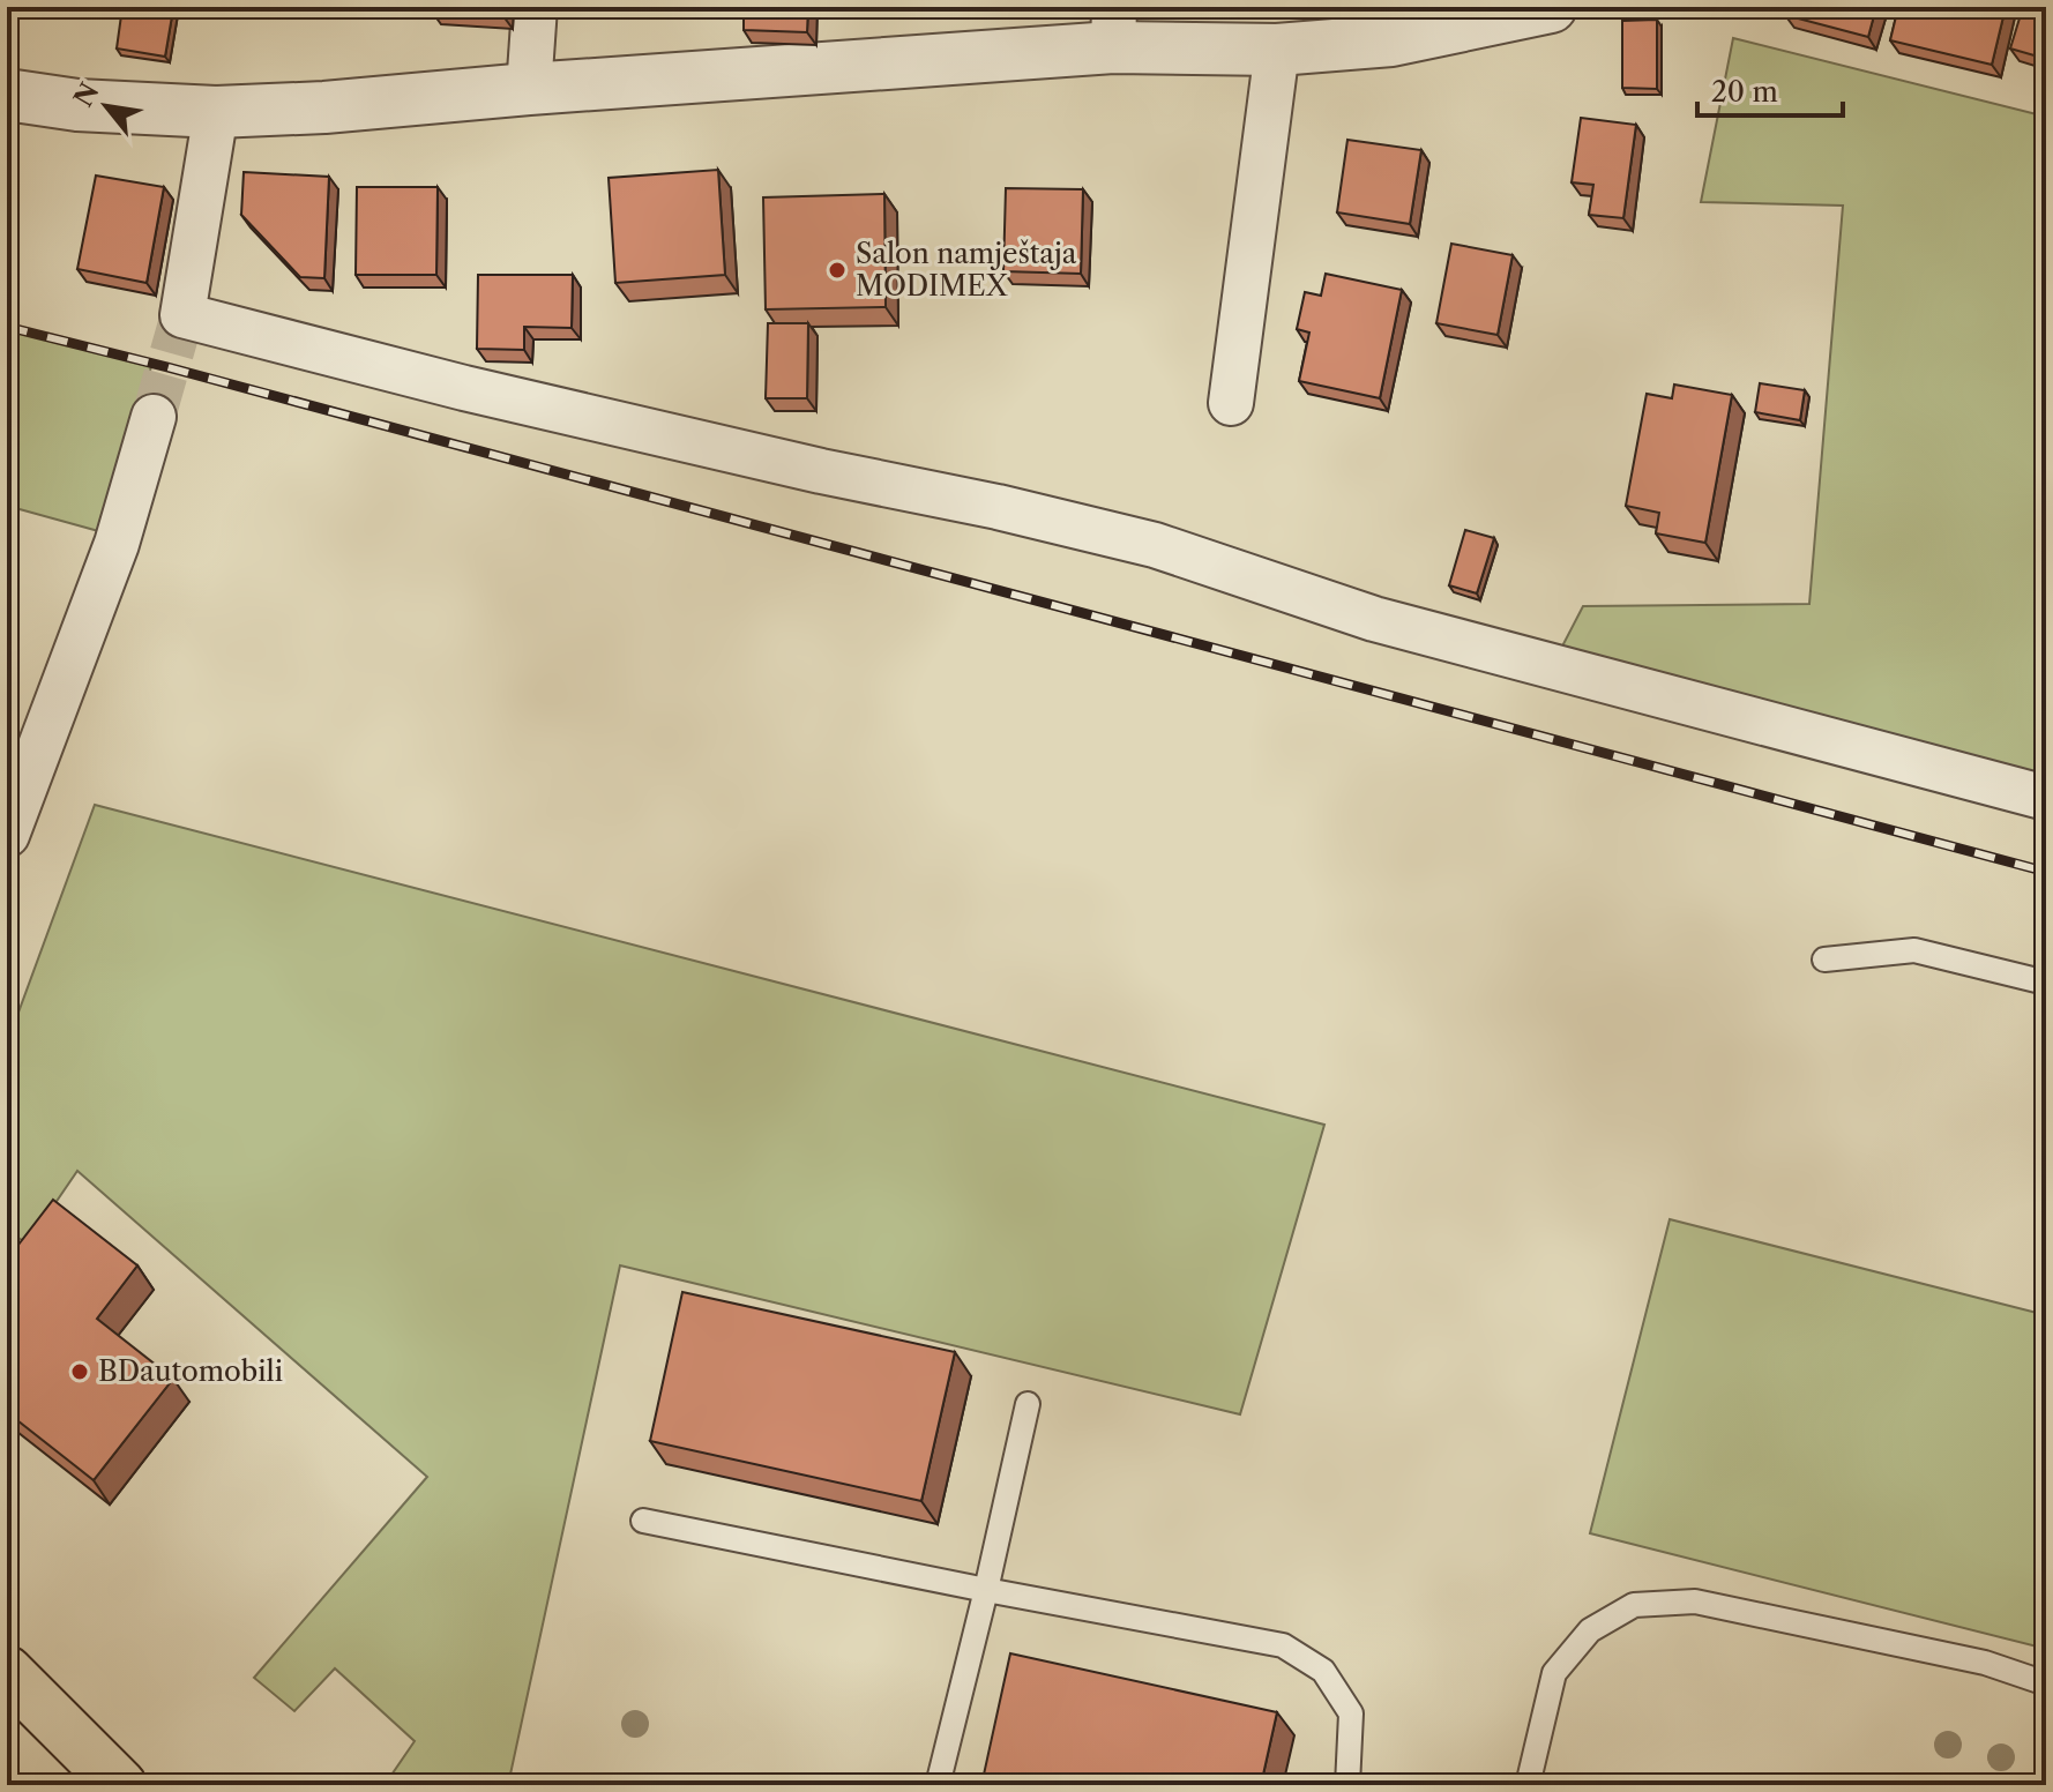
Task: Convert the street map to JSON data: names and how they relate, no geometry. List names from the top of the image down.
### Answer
{
  "places": ["Salon namještaja MODIMEX", "BDautomobili"],
  "scale_bar": "20 m",
  "north": "top left"
}
